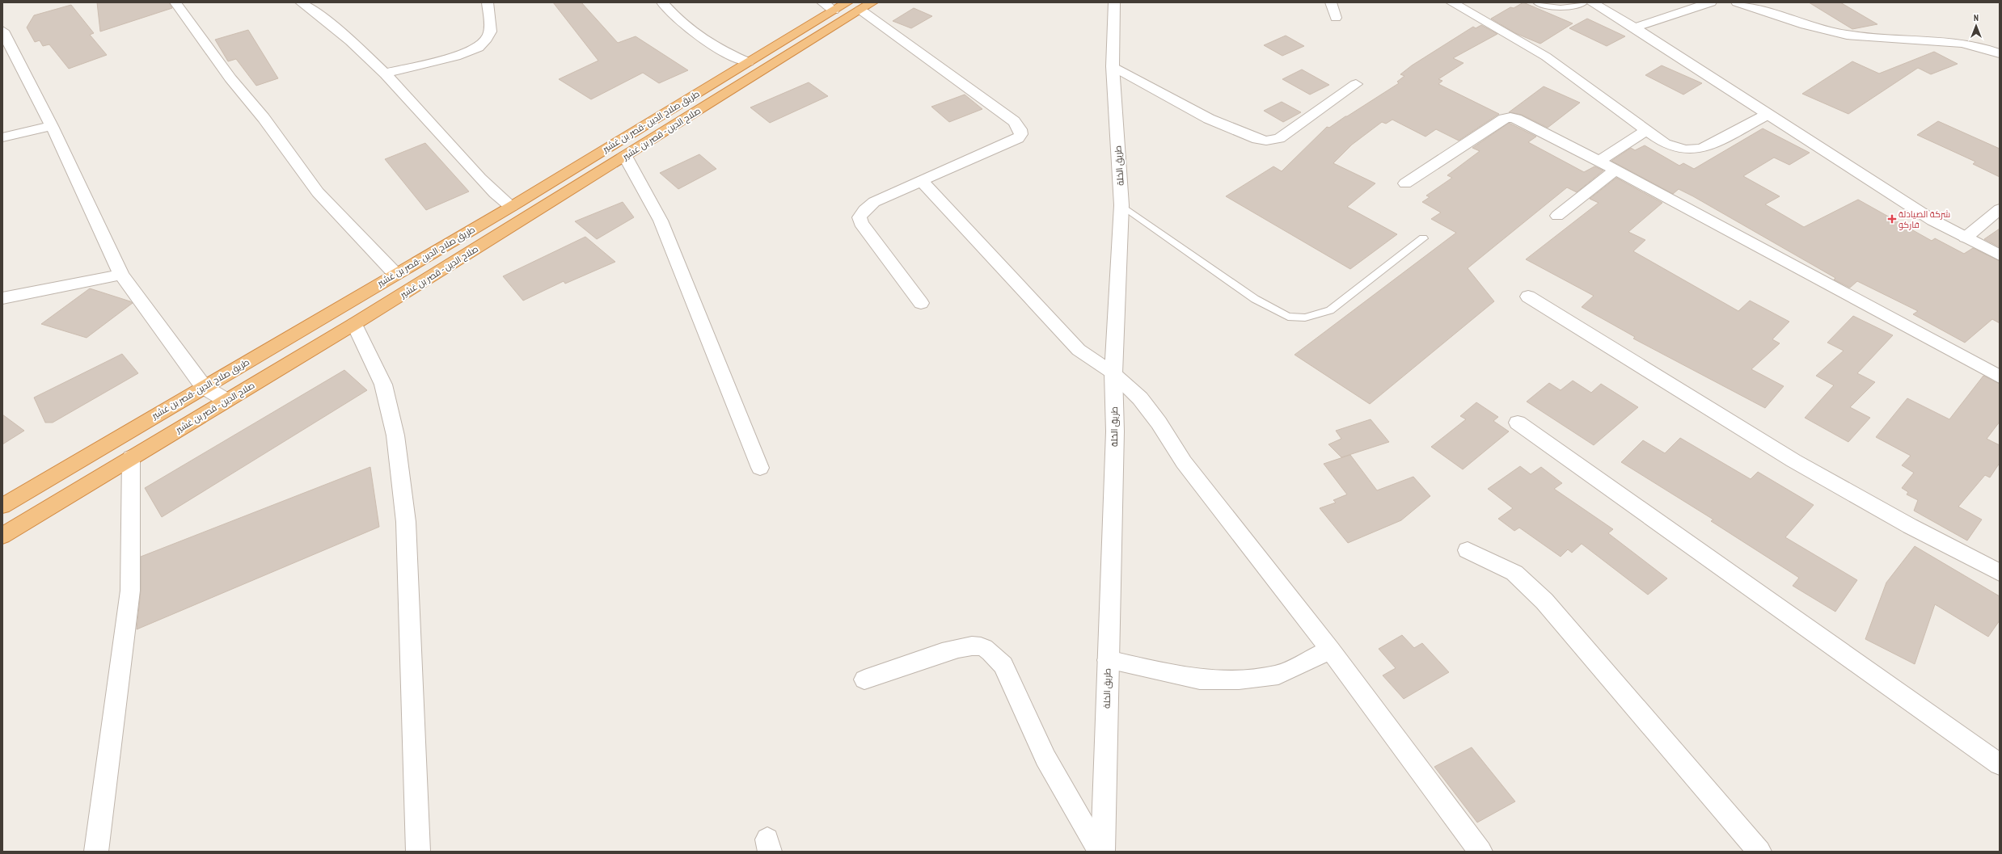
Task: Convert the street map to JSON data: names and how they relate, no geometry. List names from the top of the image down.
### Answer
{
  "streets": {
    "highway": ["طريق صلاح الدين -قصر بن غشير", "صلاح الدين - قصر بن غشير"],
    "street": ["طريق الخلة"]
  },
  "crossings": [
    ["طريق صلاح الدين -قصر بن غشير", "صلاح الدين - قصر بن غشير"]
  ],
  "places": {
    "health": ["شركة الصيادلة فاركو"]
  },
  "north": "top"
}
